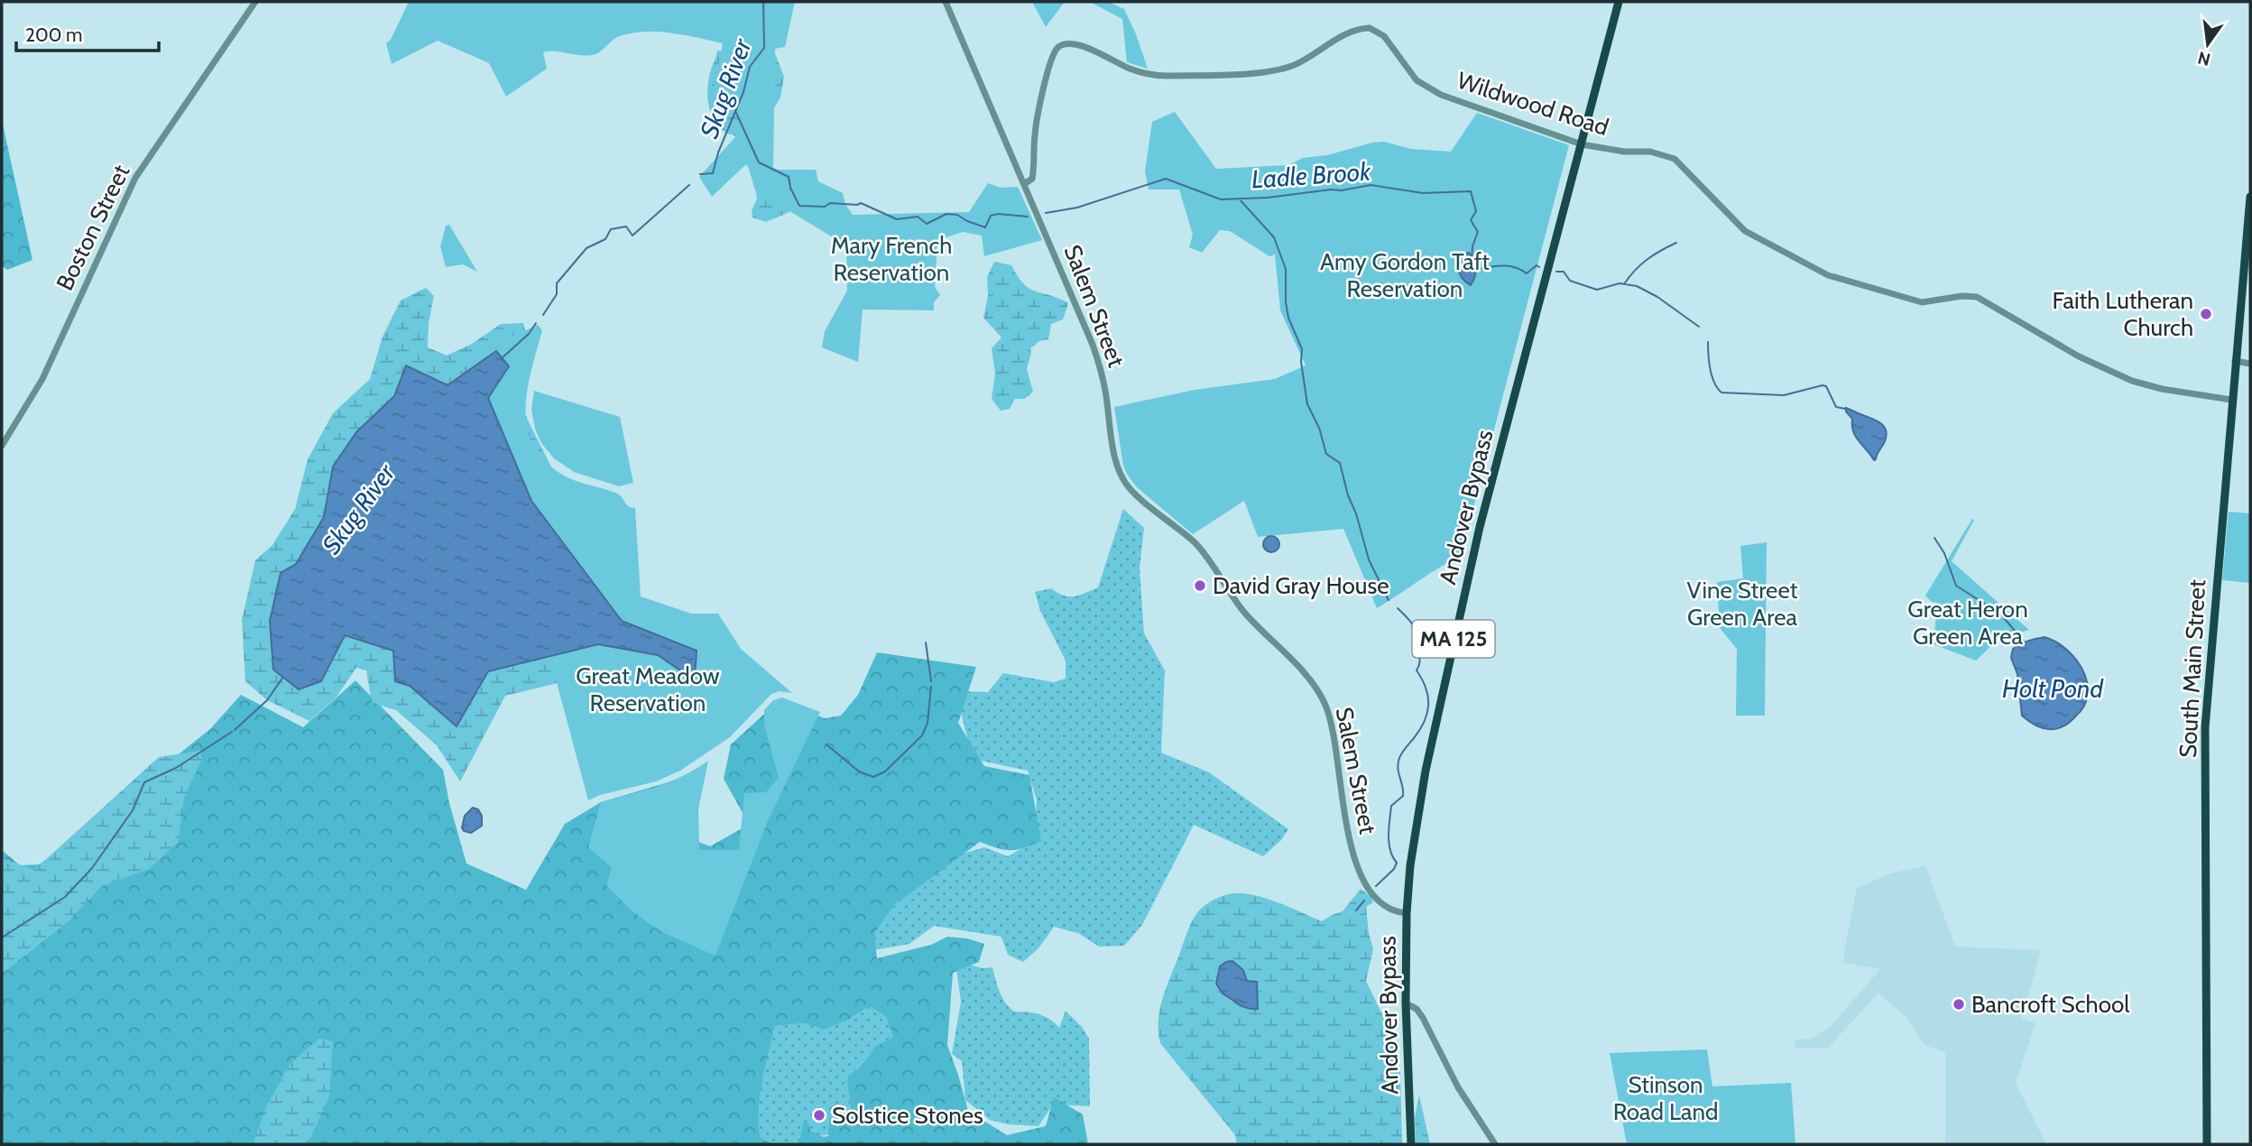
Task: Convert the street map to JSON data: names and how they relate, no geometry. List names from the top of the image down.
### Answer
{
  "streets": {
    "main road": ["Andover Bypass", "MA 125", "South Main Street"],
    "street": ["Wildwood Road", "Boston Street", "Salem Street"]
  },
  "crossings": [
    ["Wildwood Road", "Salem Street"],
    ["Wildwood Road", "Andover Bypass"],
    ["Wildwood Road", "South Main Street"],
    ["Salem Street", "Andover Bypass"]
  ],
  "water": ["Skug River", "Ladle Brook", "Holt Pond"],
  "parks": [
    "Mary French Reservation",
    "Amy Gordon Taft Reservation",
    "Vine Street Green Area",
    "Great Heron Green Area",
    "Great Meadow Reservation",
    "Stinson Road Land"
  ],
  "places": [
    "Faith Lutheran Church",
    "David Gray House",
    "Bancroft School",
    "Solstice Stones"
  ],
  "scale_bar": "200 m",
  "north": "bottom"
}
